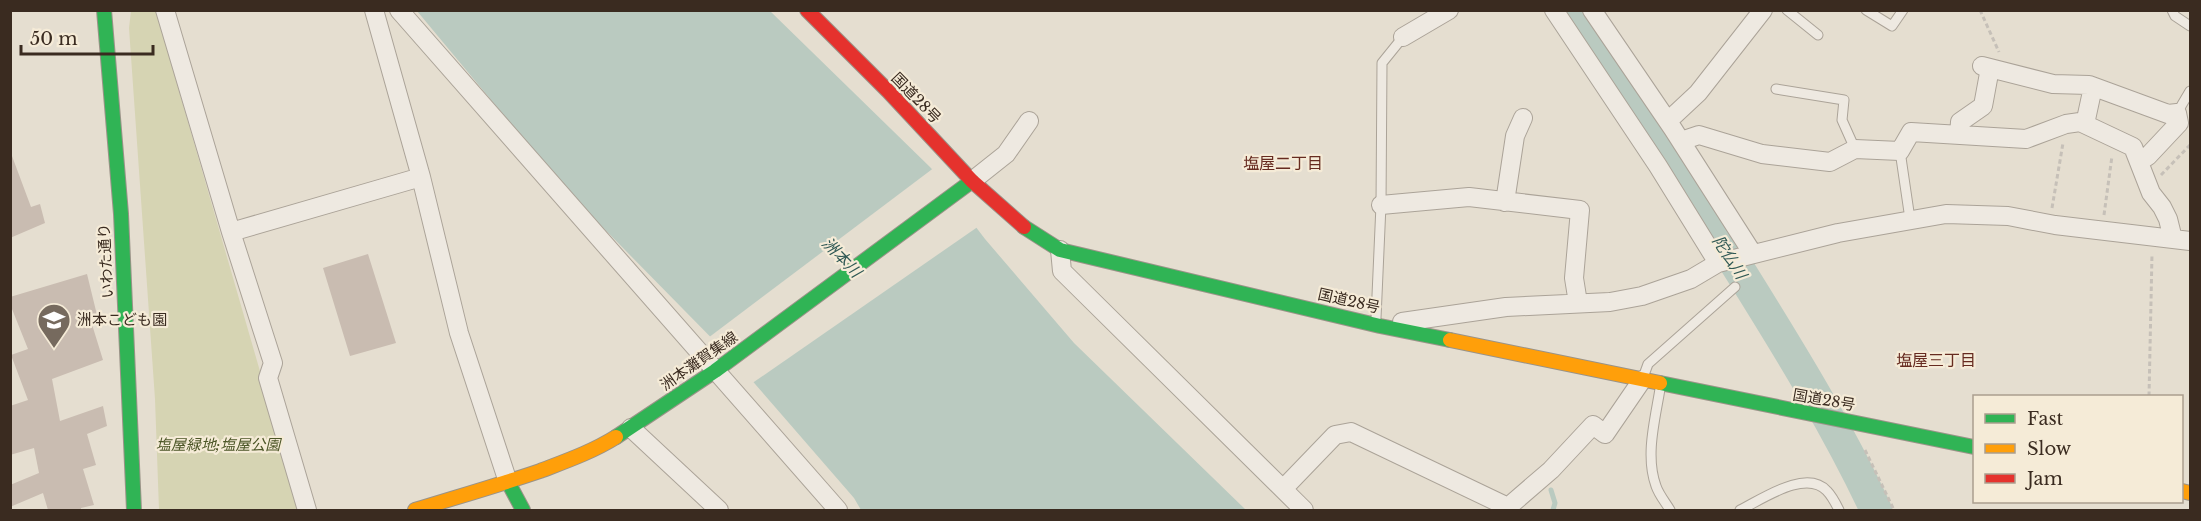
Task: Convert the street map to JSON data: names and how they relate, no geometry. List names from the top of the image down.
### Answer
{
  "streets": {
    "main road": ["国道28号", "いわた通り", "洲本灘賀集線"]
  },
  "crossings": [
    ["国道28号", "洲本灘賀集線"]
  ],
  "districts": ["塩屋二丁目", "塩屋三丁目"],
  "water": ["洲本川", "陀仏川"],
  "parks": ["塩屋緑地;塩屋公園"],
  "places": {
    "school or university": ["洲本こども園"]
  },
  "legend": ["Fast", "Slow", "Jam"],
  "scale_bar": "50 m"
}
